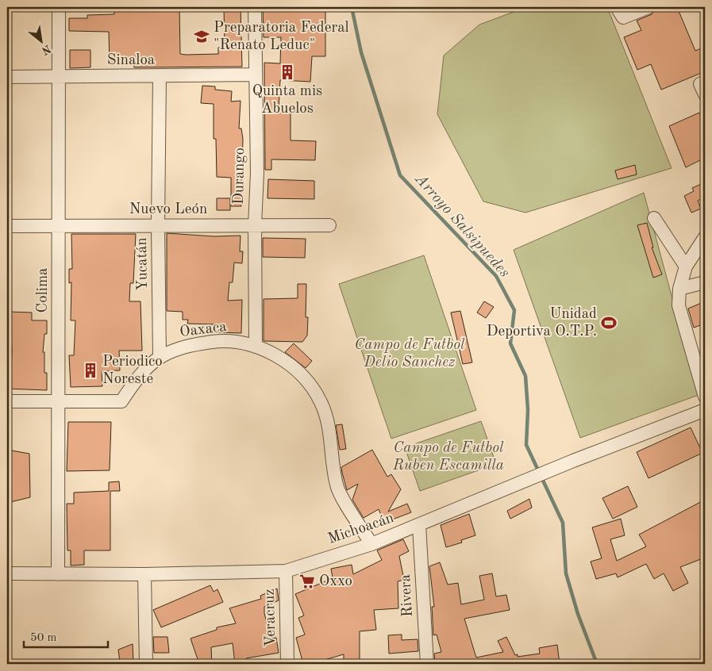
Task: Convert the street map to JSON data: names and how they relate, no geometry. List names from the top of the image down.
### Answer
{
  "streets": {
    "street": [
      "Sinaloa",
      "Durango",
      "Nuevo León",
      "Yucatán",
      "Colima",
      "Oaxaca",
      "Michoacán",
      "Rivera",
      "Veracruz"
    ]
  },
  "crossings": [
    ["Sinaloa", "Durango"],
    ["Sinaloa", "Yucatán"],
    ["Sinaloa", "Colima"],
    ["Durango", "Nuevo León"],
    ["Durango", "Oaxaca"],
    ["Nuevo León", "Yucatán"],
    ["Nuevo León", "Colima"],
    ["Yucatán", "Oaxaca"],
    ["Colima", "Oaxaca"],
    ["Colima", "Michoacán"],
    ["Oaxaca", "Michoacán"],
    ["Michoacán", "Rivera"],
    ["Michoacán", "Veracruz"]
  ],
  "water": ["Arroyo Salsipuedes"],
  "parks": ["Campo de Futbol Delio Sanchez", "Campo de Futbol Ruben Escamilla"],
  "places": {
    "school or university": ["Preparatoria Federal \"Renato Leduc\""],
    "building": ["Quinta mis Abuelos", "Periodico Noreste"],
    "sports": ["Unidad Deportiva O.T.P."],
    "supermarket": ["Oxxo"]
  },
  "scale_bar": "50 m",
  "north": "bottom right"
}
